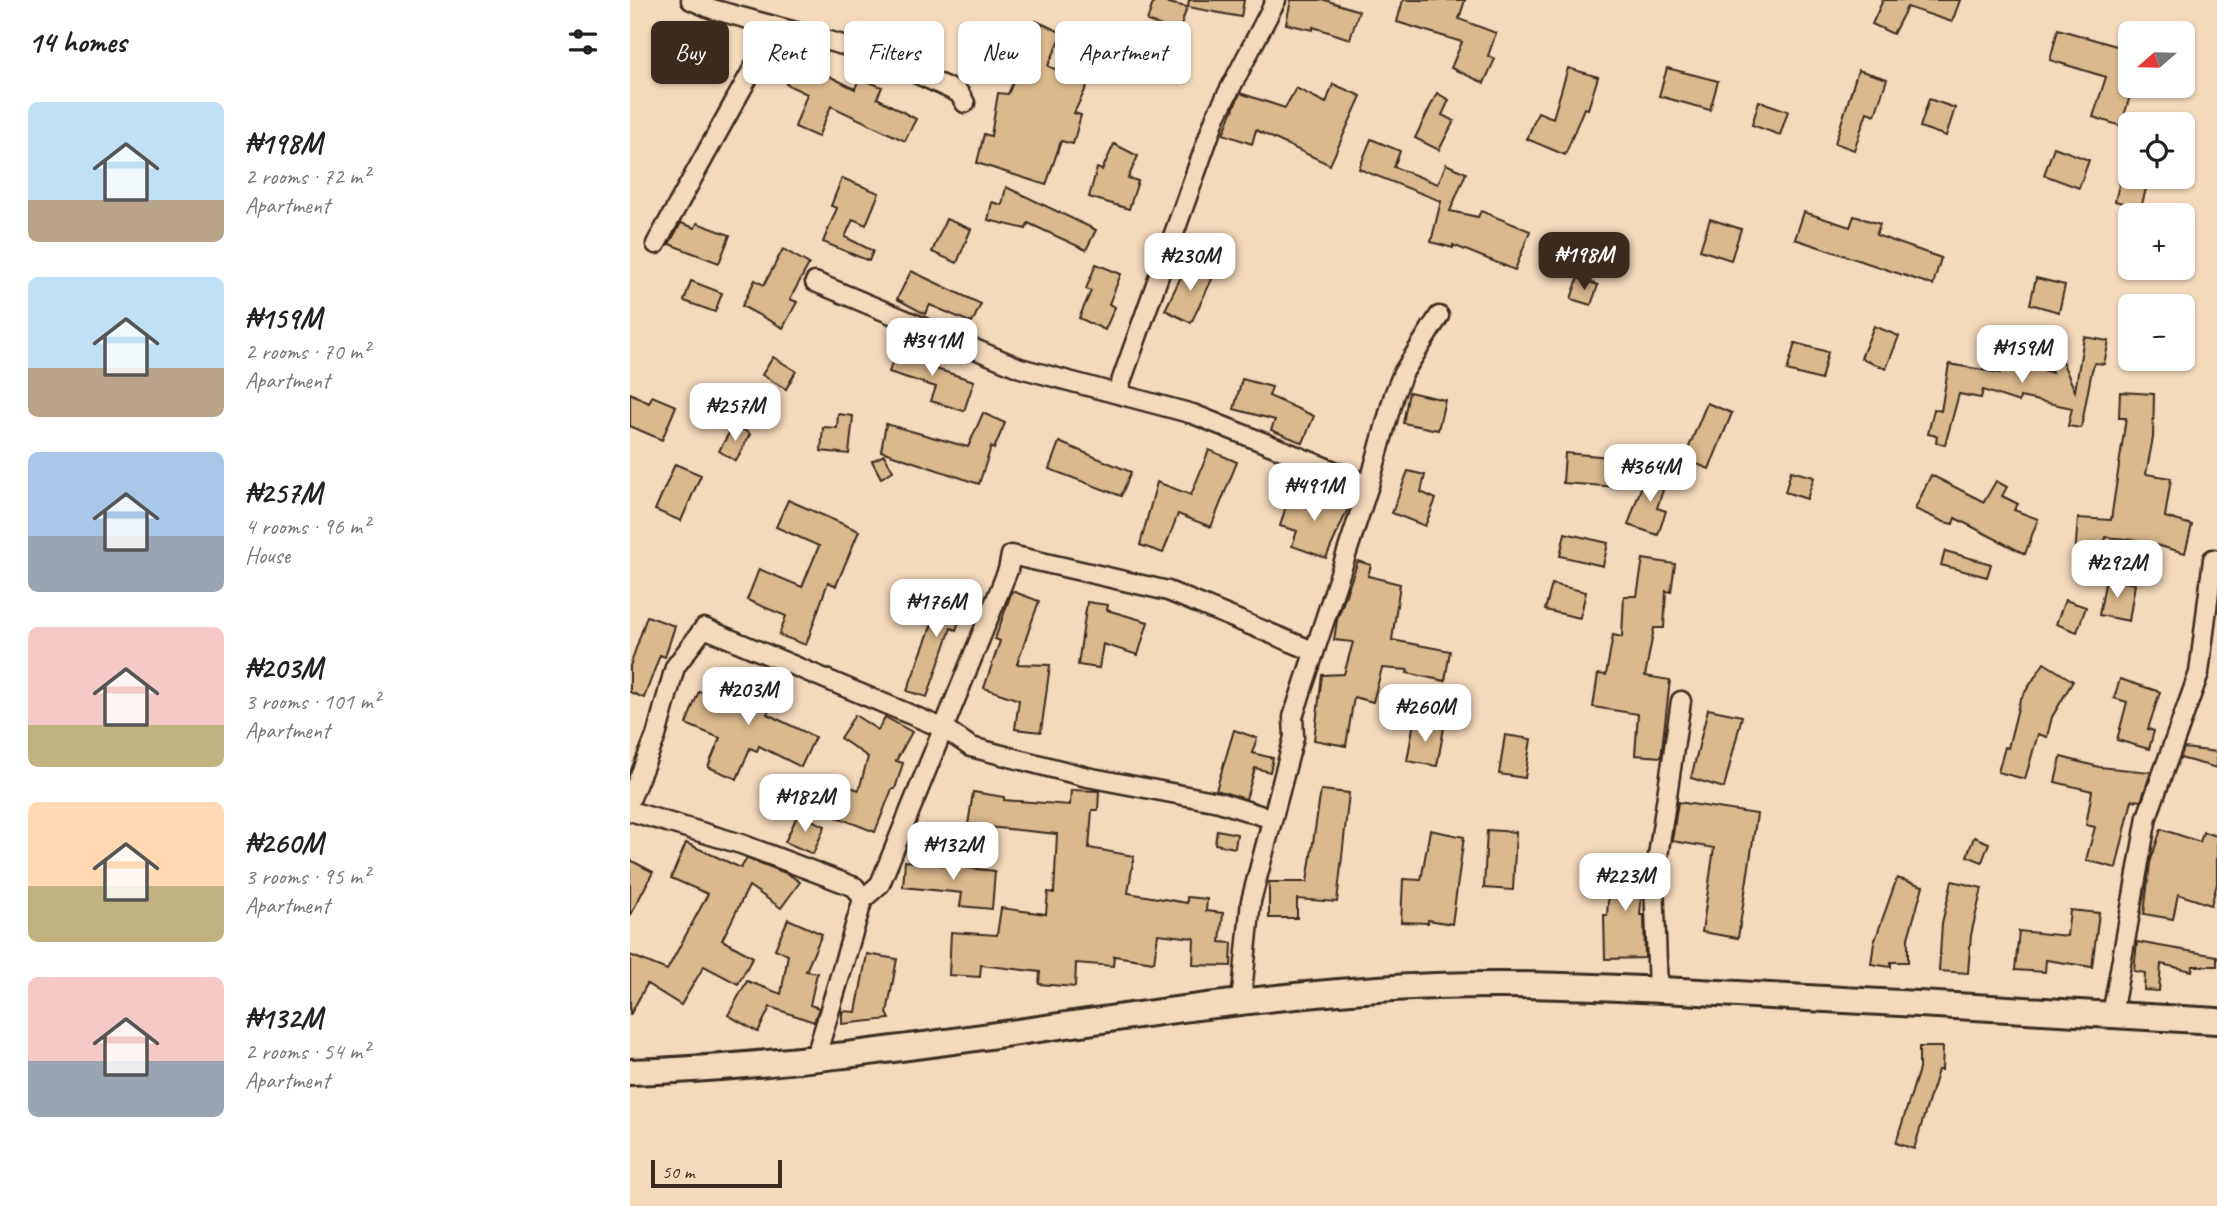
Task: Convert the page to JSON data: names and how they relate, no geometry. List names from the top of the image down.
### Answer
{
  "scale_bar": "50 m",
  "north": "left",
  "page": {
    "heading": "14 homes",
    "map_buttons": ["+", "−"],
    "chip": [
      "Buy",
      "Rent",
      "Filters",
      "New",
      "Apartment"
    ],
    "list": [
      {
        "name": "₦198M",
        "note": "2 rooms · 72 m² · Apartment"
      },
      {
        "name": "₦159M",
        "note": "2 rooms · 70 m² · Apartment"
      },
      {
        "name": "₦257M",
        "note": "4 rooms · 96 m² · House"
      },
      {
        "name": "₦203M",
        "note": "3 rooms · 101 m² · Apartment"
      },
      {
        "name": "₦260M",
        "note": "3 rooms · 95 m² · Apartment"
      },
      {
        "name": "₦132M",
        "note": "2 rooms · 54 m² · Apartment"
      }
    ],
    "price": [
      "₦198M",
      "₦230M",
      "₦341M",
      "₦159M",
      "₦257M",
      "₦364M",
      "₦491M",
      "₦292M",
      "₦176M",
      "₦203M",
      "₦260M",
      "₦182M",
      "₦132M",
      "₦223M"
    ],
    "scale": "50 m"
  }
}
